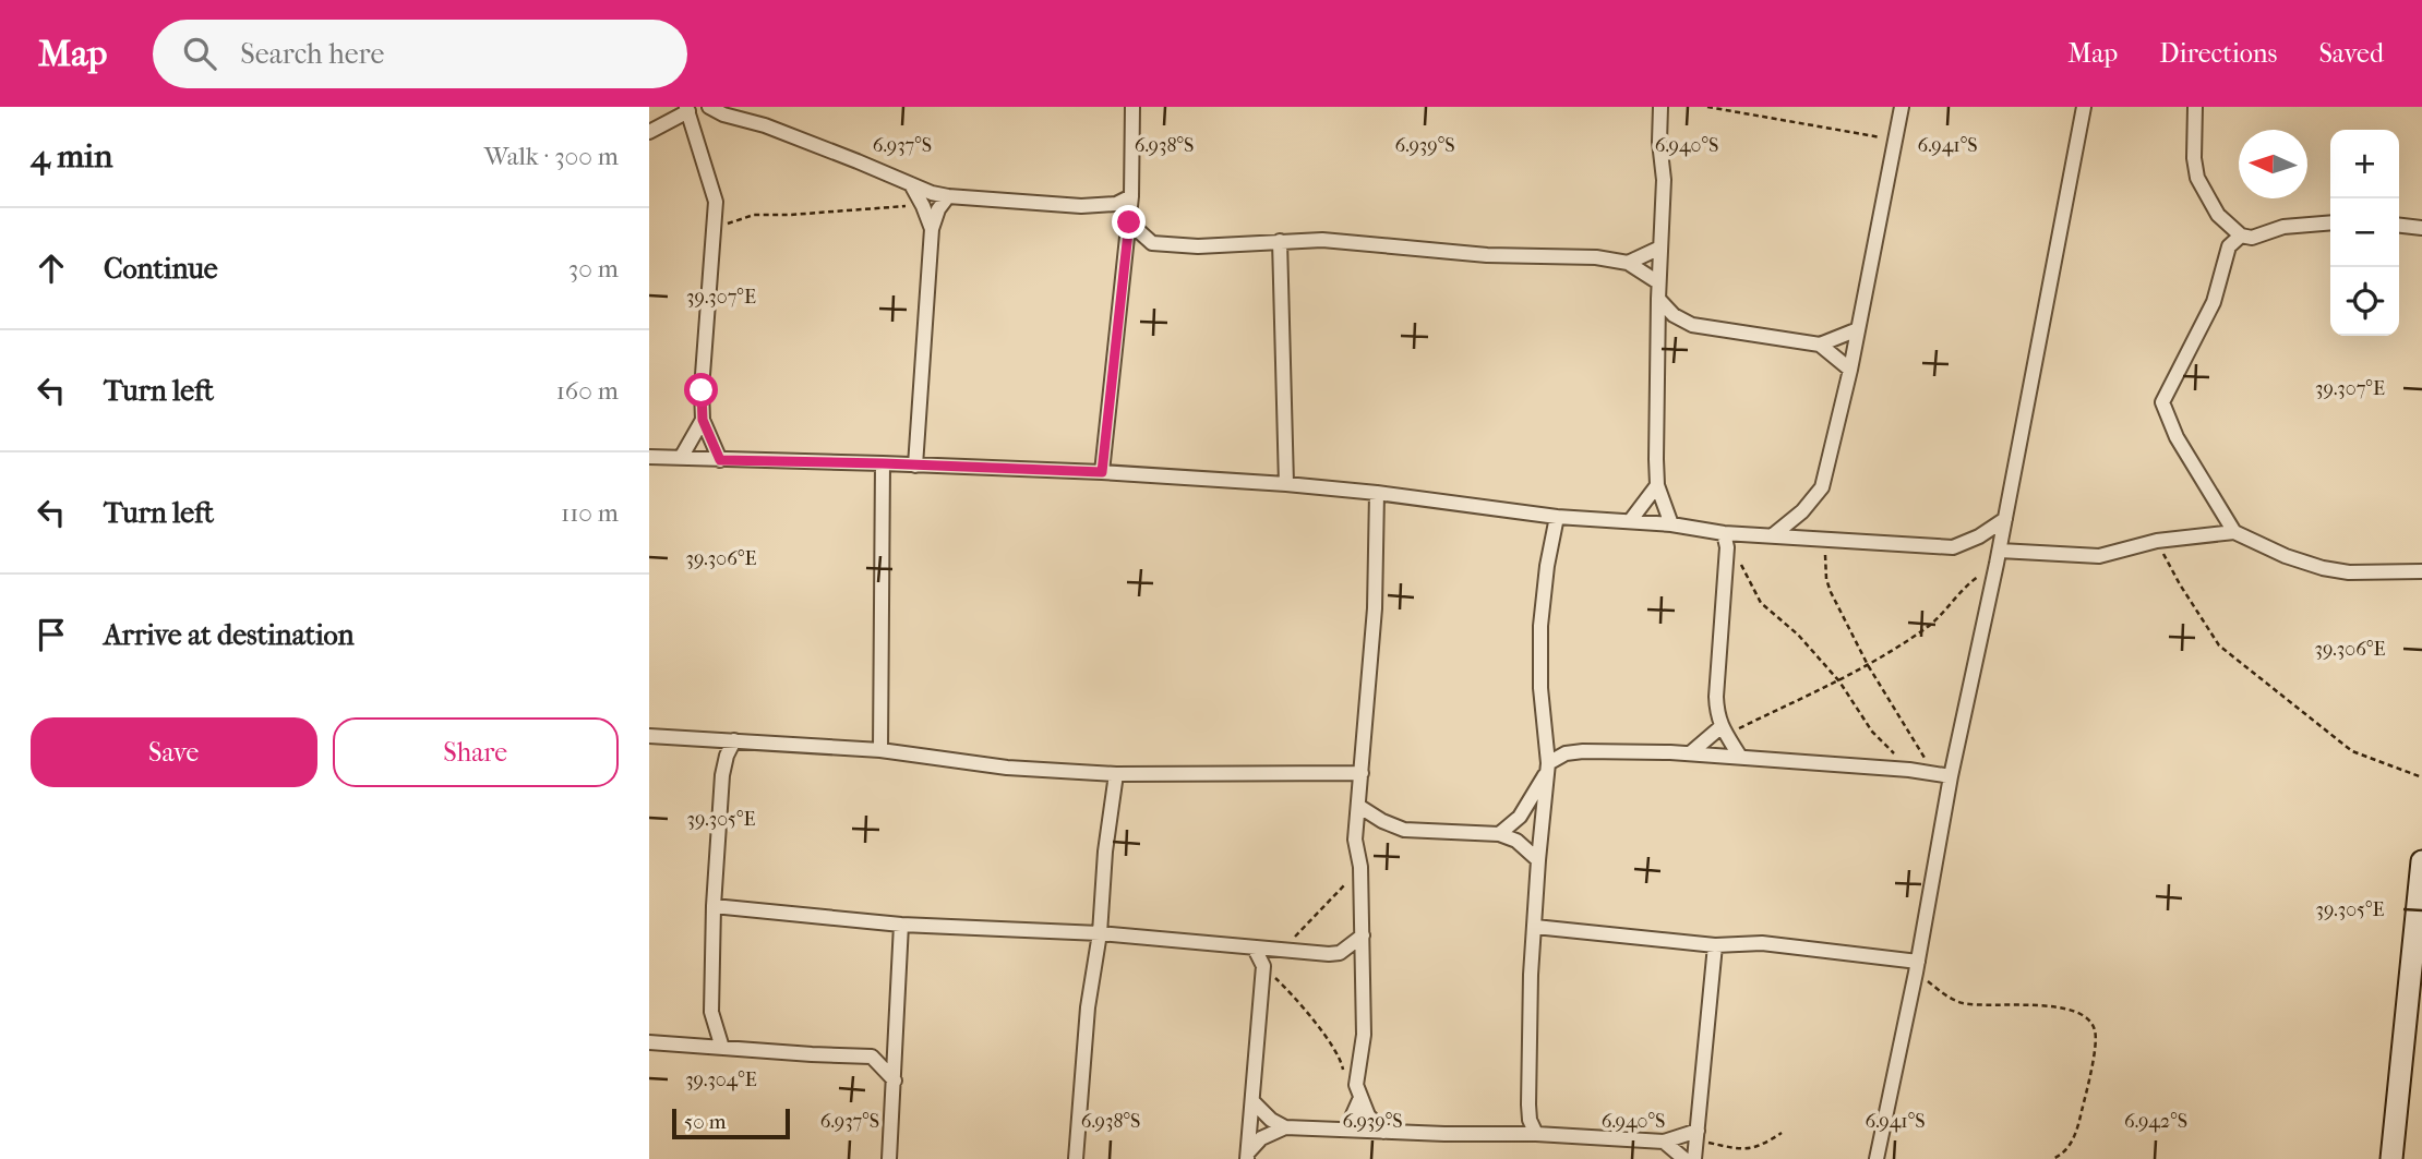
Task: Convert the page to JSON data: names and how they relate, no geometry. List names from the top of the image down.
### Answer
{
  "scale_bar": "50 m",
  "north": "left",
  "page": {
    "header": "Map",
    "search": "Search here",
    "nav": ["Map", "Directions", "Saved"],
    "heading": ["4 min", "Walk · 300 m"],
    "map_buttons": ["+", "−"],
    "list": [
      ["Continue", "30 m"],
      ["Turn left", "160 m"],
      ["Turn left", "110 m"],
      "Arrive at destination"
    ],
    "buttons": ["Save", "Share"],
    "scale": "50 m"
  },
  "coordinates": [
    "6.937°S",
    "6.938°S",
    "6.939°S",
    "6.940°S",
    "6.941°S",
    "39.307°E",
    "39.306°E",
    "39.305°E",
    "39.304°E",
    "6.942°S"
  ]
}
